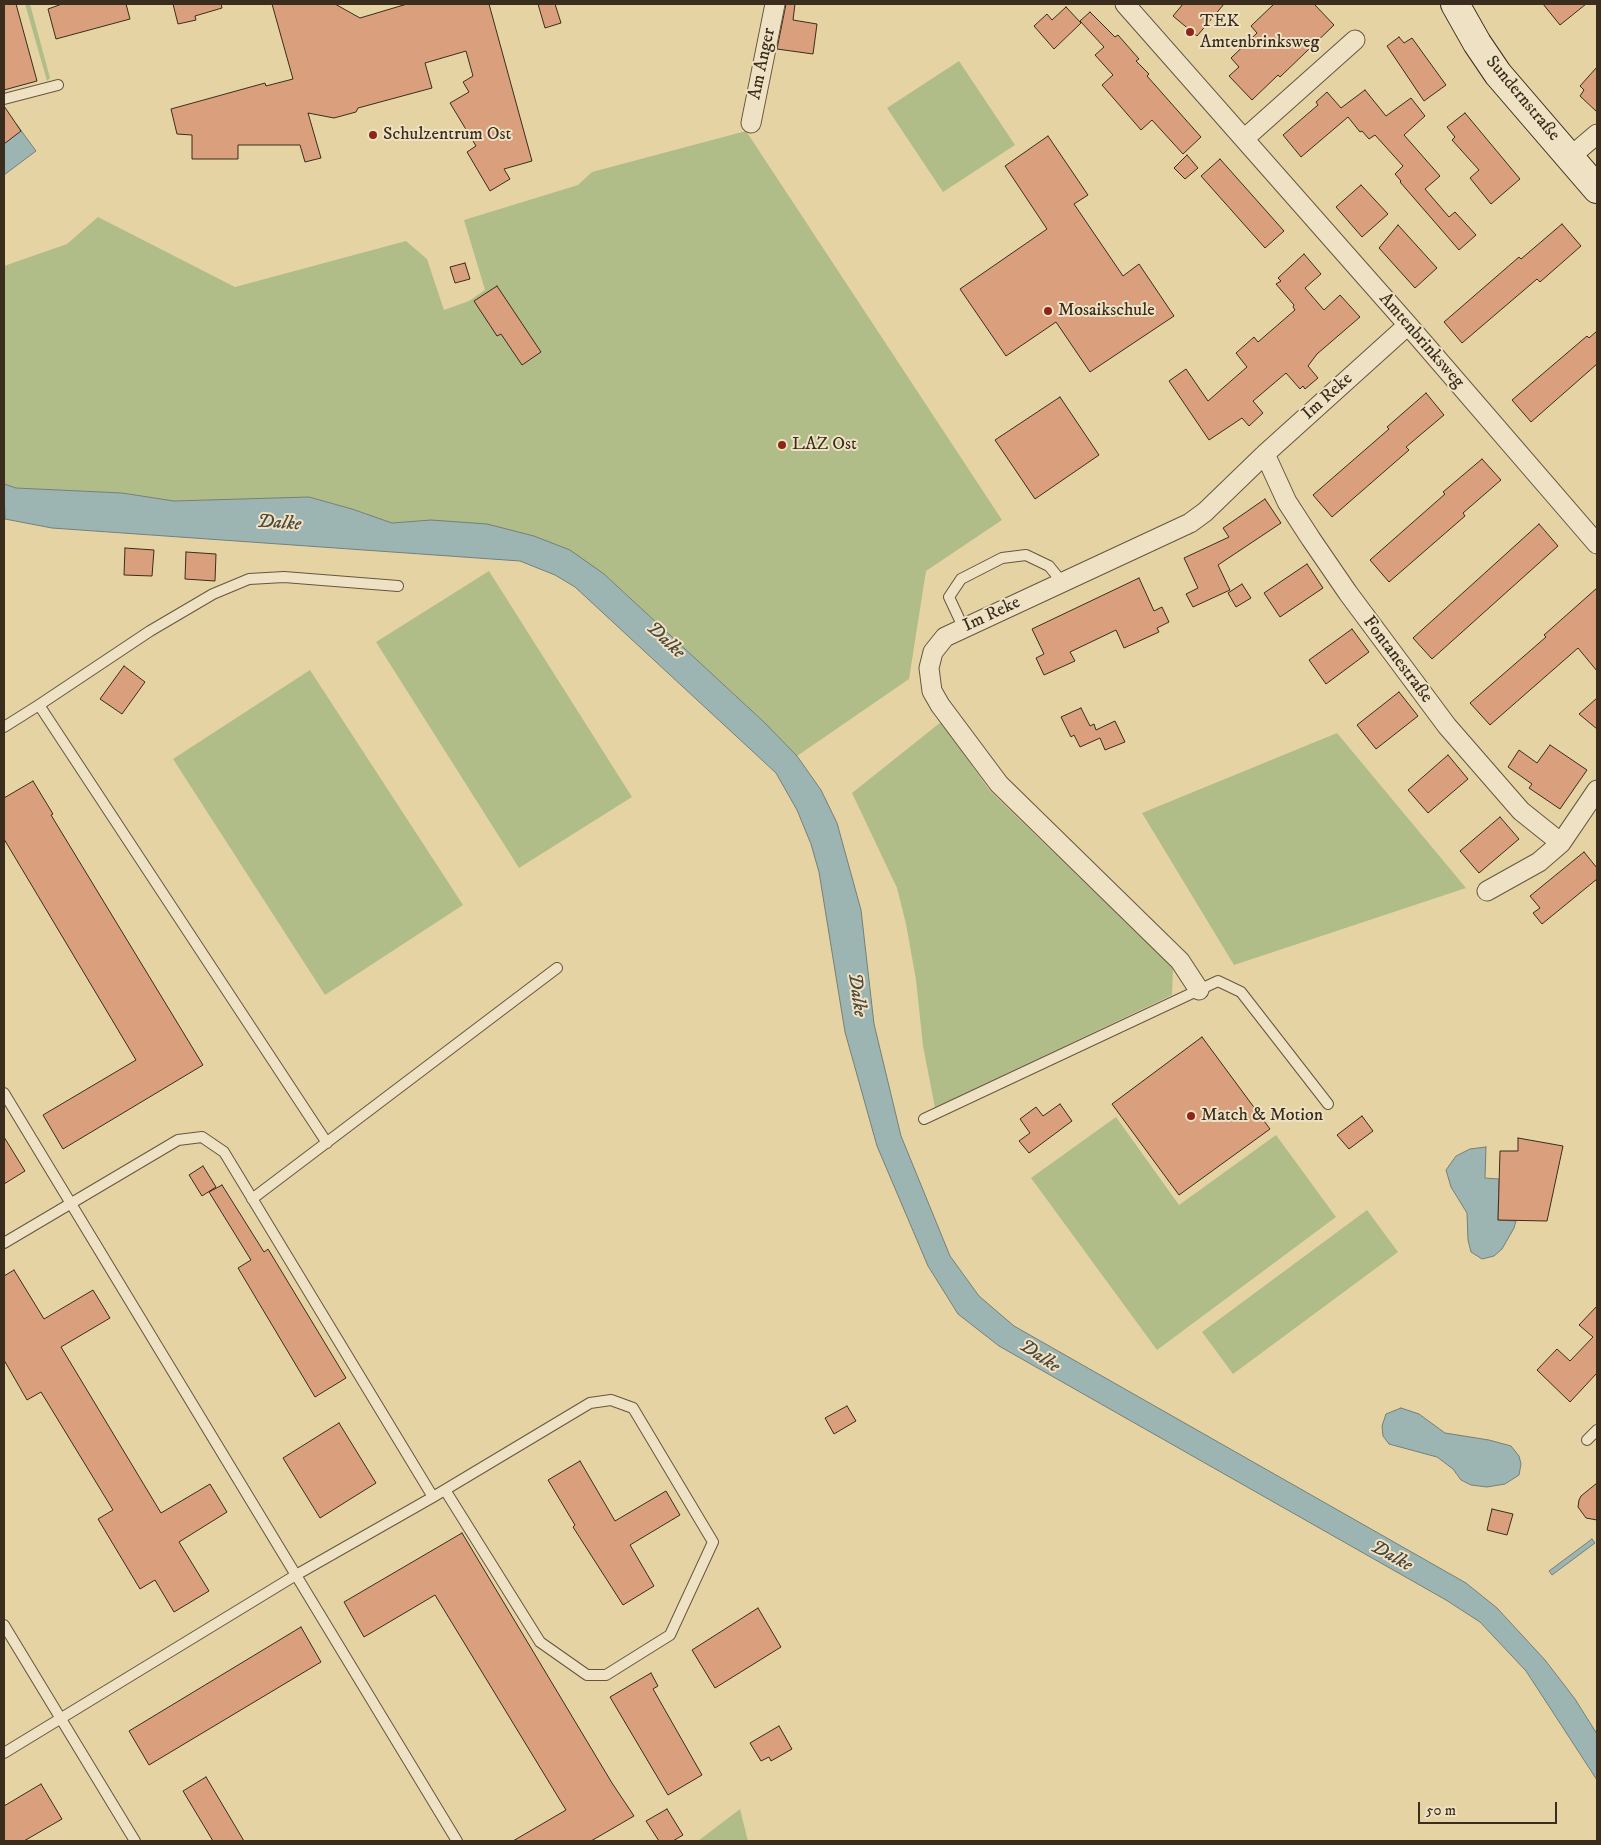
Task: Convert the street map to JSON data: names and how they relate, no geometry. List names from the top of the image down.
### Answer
{
  "streets": {
    "street": [
      "Am Anger",
      "Sundernstraße",
      "Amtenbrinksweg",
      "Im Reke",
      "Fontanestraße"
    ]
  },
  "crossings": [
    ["Amtenbrinksweg", "Im Reke"],
    ["Im Reke", "Fontanestraße"]
  ],
  "water": ["Dalke"],
  "places": [
    "TEK Amtenbrinksweg",
    "Schulzentrum Ost",
    "Mosaikschule",
    "LAZ Ost",
    "Match & Motion"
  ],
  "scale_bar": "50 m"
}
